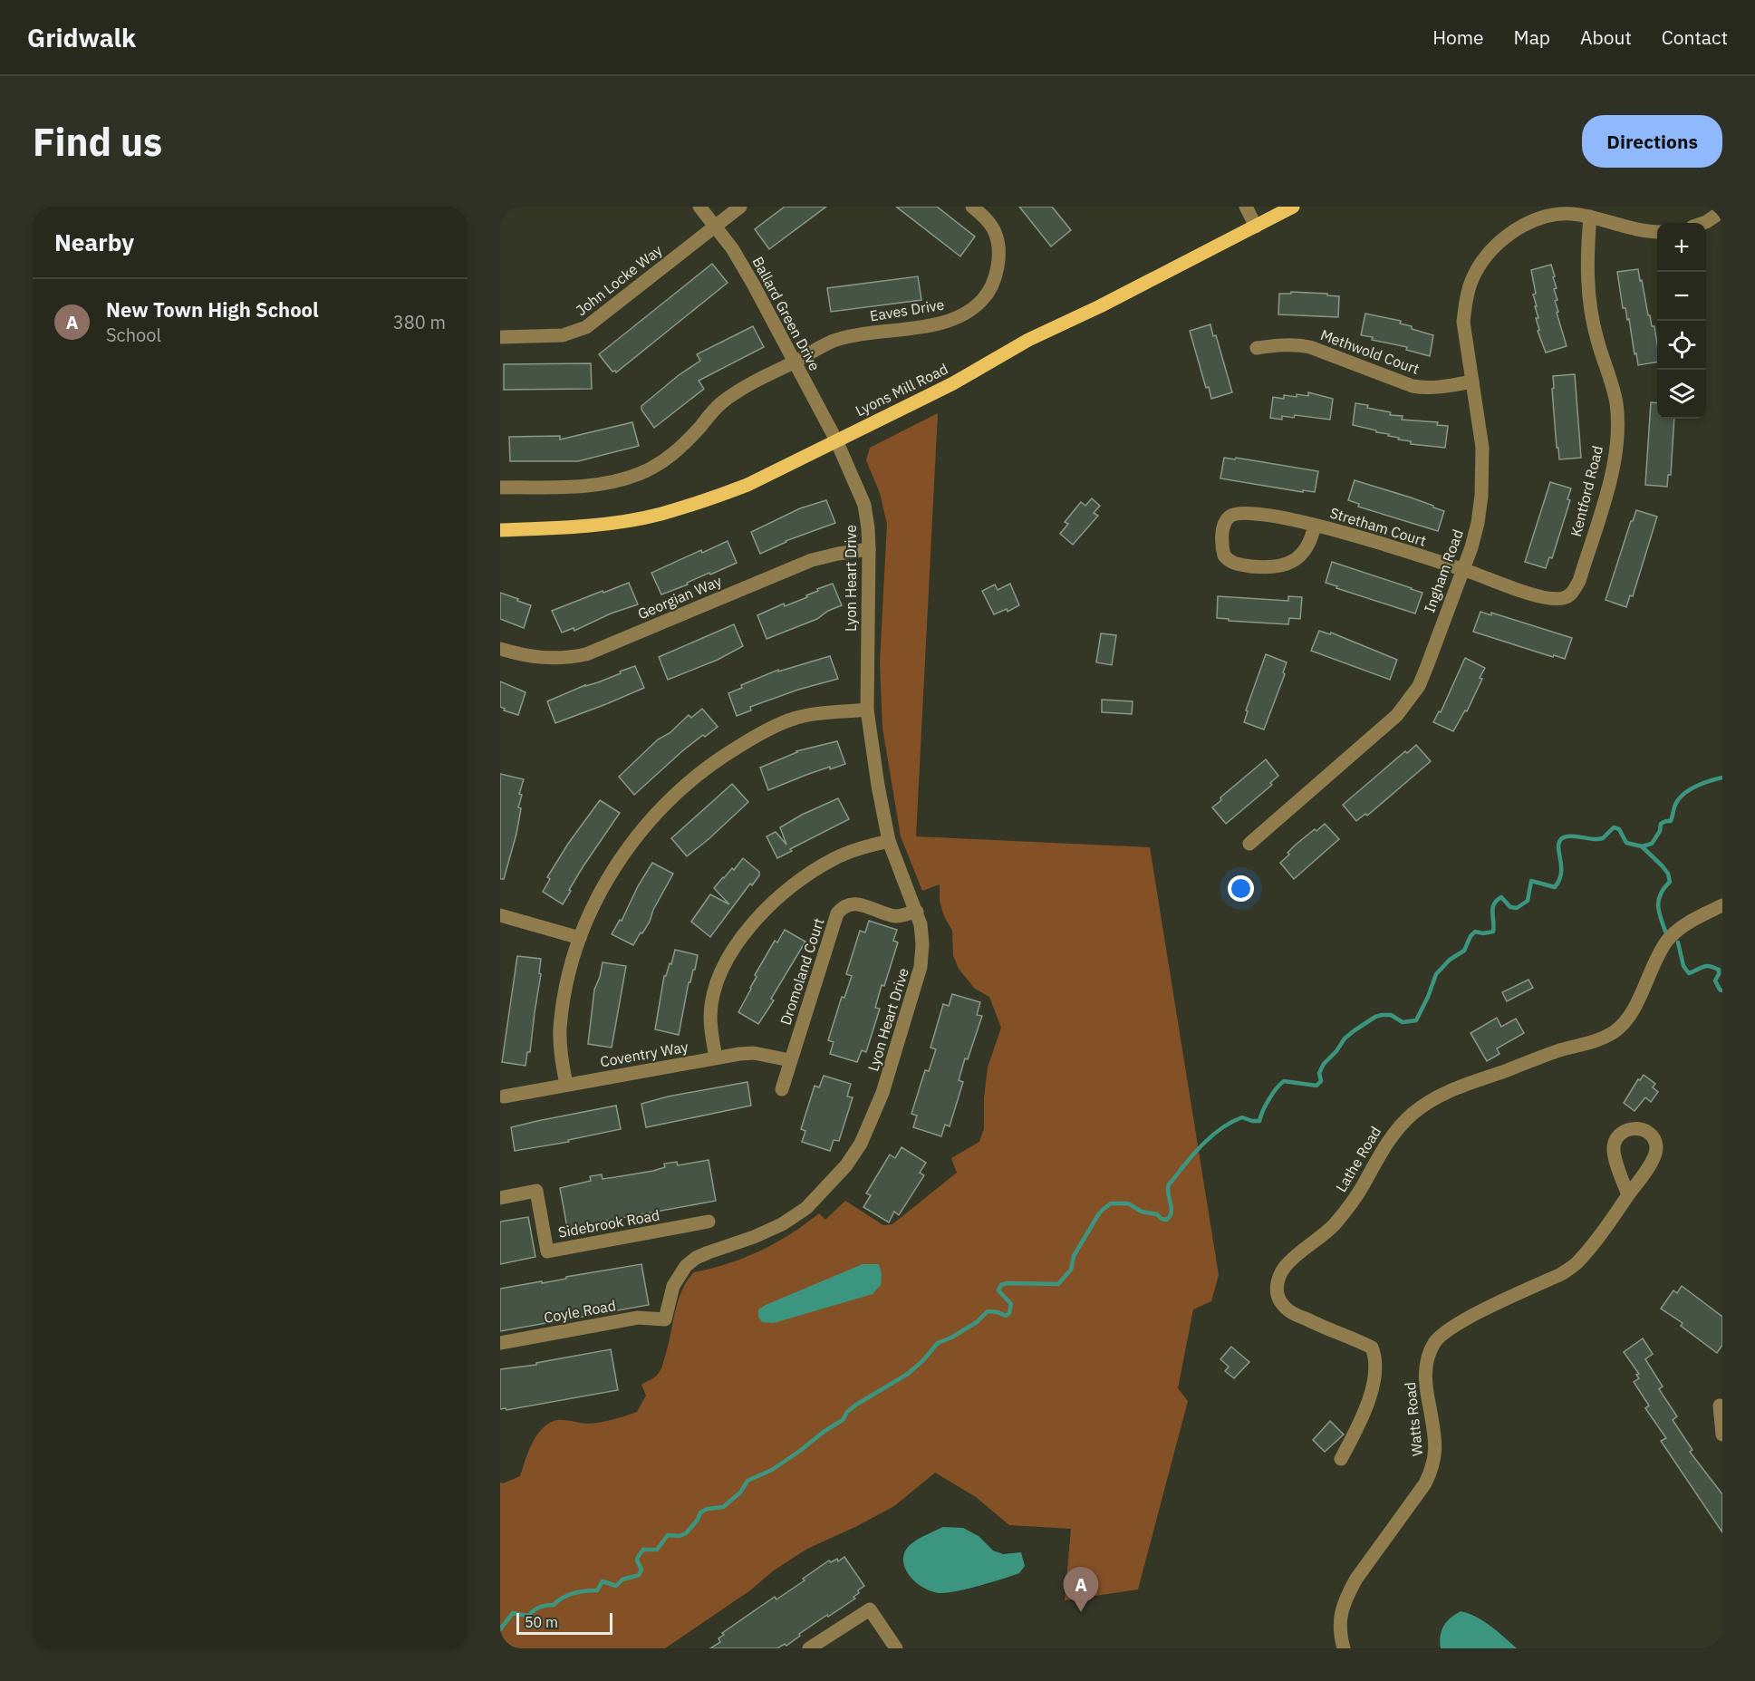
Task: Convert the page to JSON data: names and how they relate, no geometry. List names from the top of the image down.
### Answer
{
  "streets": {
    "main road": ["Lyons Mill Road"],
    "street": [
      "John Locke Way",
      "Eaves Drive",
      "Ballard Green Drive",
      "Methwold Court",
      "Kentford Road",
      "Stretham Court",
      "Ingham Road",
      "Lyon Heart Drive",
      "Georgian Way",
      "Dromoland Court",
      "Coventry Way",
      "Lathe Road",
      "Sidebrook Road",
      "Coyle Road",
      "Watts Road"
    ]
  },
  "crossings": [
    ["John Locke Way", "Ballard Green Drive"],
    ["Eaves Drive", "Ballard Green Drive"],
    ["Ballard Green Drive", "Lyons Mill Road"],
    ["Ballard Green Drive", "Lyon Heart Drive"],
    ["Methwold Court", "Ingham Road"],
    ["Lyons Mill Road", "Lyon Heart Drive"],
    ["Kentford Road", "Stretham Court"],
    ["Kentford Road", "Ingham Road"],
    ["Stretham Court", "Ingham Road"],
    ["Lyon Heart Drive", "Georgian Way"],
    ["Lyon Heart Drive", "Dromoland Court"],
    ["Lyon Heart Drive", "Coyle Road"],
    ["Dromoland Court", "Coventry Way"]
  ],
  "scale_bar": "50 m",
  "page": {
    "header": "Gridwalk",
    "nav": [
      "Home",
      "Map",
      "About",
      "Contact"
    ],
    "buttons": "Directions",
    "title": "Find us",
    "heading": "Nearby",
    "map_buttons": ["+", "−"],
    "list": [
      {
        "mark": "A",
        "name": "New Town High School",
        "note": "School",
        "value": "380 m"
      }
    ],
    "pins": "A",
    "scale": "50 m"
  }
}
